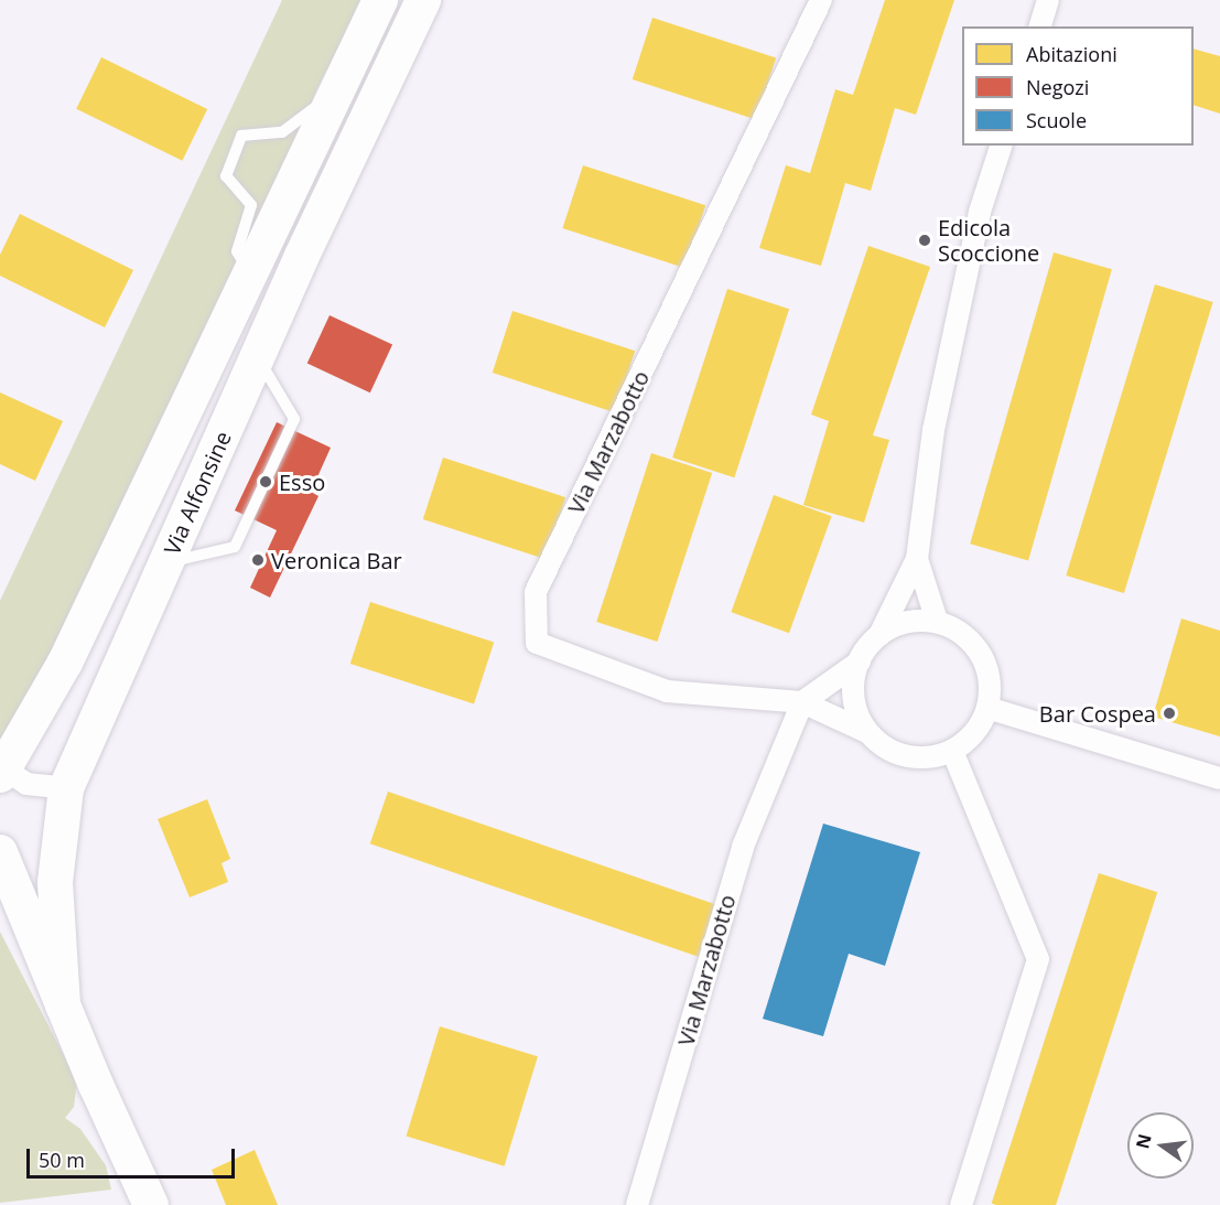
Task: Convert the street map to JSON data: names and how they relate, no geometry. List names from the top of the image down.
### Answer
{
  "streets": {
    "main road": ["Via Alfonsine"],
    "street": ["Via Marzabotto"]
  },
  "places": [
    "Edicola Scoccione",
    "Esso",
    "Veronica Bar",
    "Bar Cospea"
  ],
  "legend": ["Abitazioni", "Negozi", "Scuole"],
  "scale_bar": "50 m",
  "north": "left"
}
